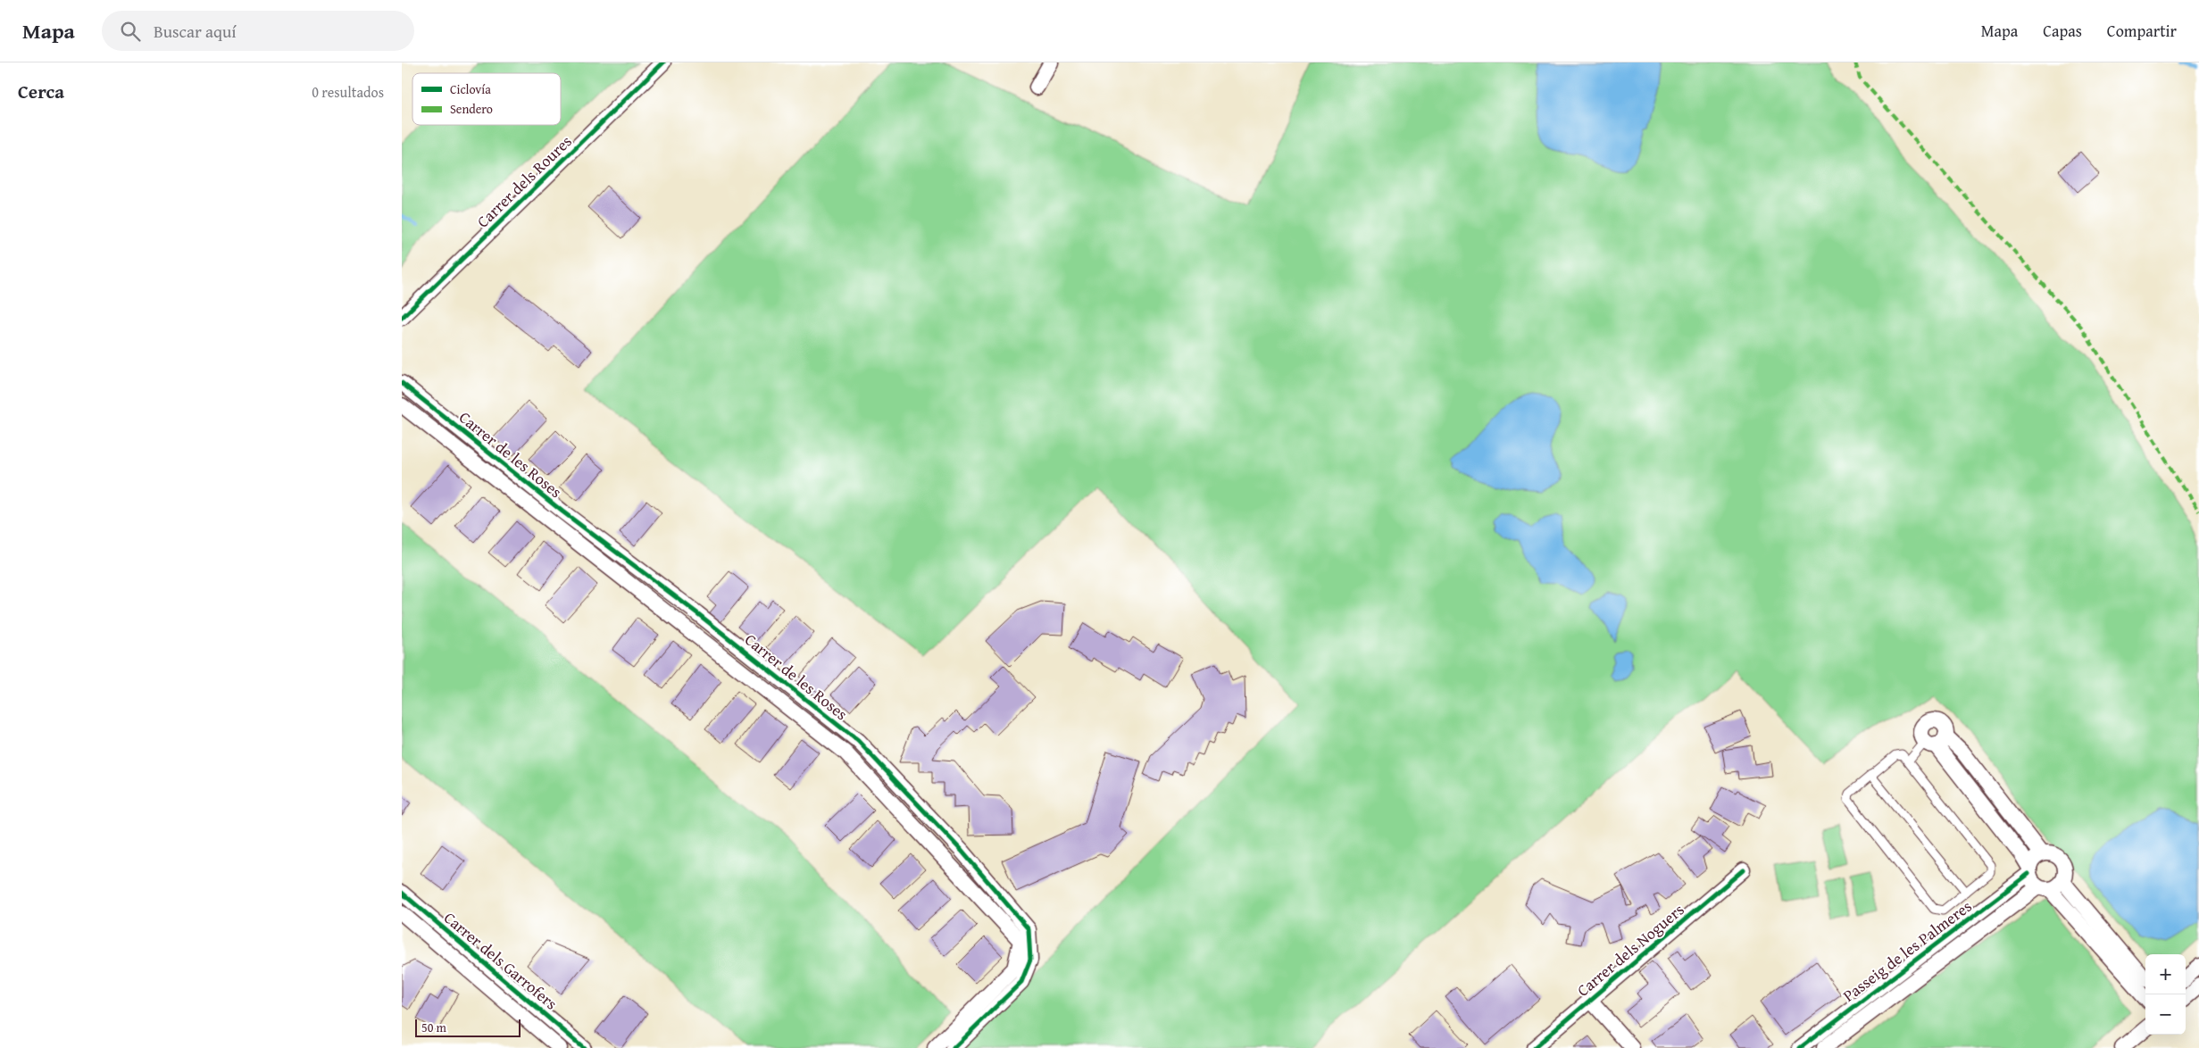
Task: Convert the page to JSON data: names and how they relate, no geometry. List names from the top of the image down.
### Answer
{
  "streets": {
    "street": [
      "Carrer dels Roures",
      "Carrer de les Roses",
      "Carrer dels Noguers",
      "Passeig de les Palmeres",
      "Carrer dels Garrofers"
    ]
  },
  "legend": ["Ciclovía", "Sendero"],
  "scale_bar": "50 m",
  "page": {
    "header": "Mapa",
    "search": "Buscar aquí",
    "nav": ["Mapa", "Capas", "Compartir"],
    "heading": ["Cerca", "0 resultados"],
    "map_buttons": ["+", "−"],
    "scale": "50 m"
  }
}
